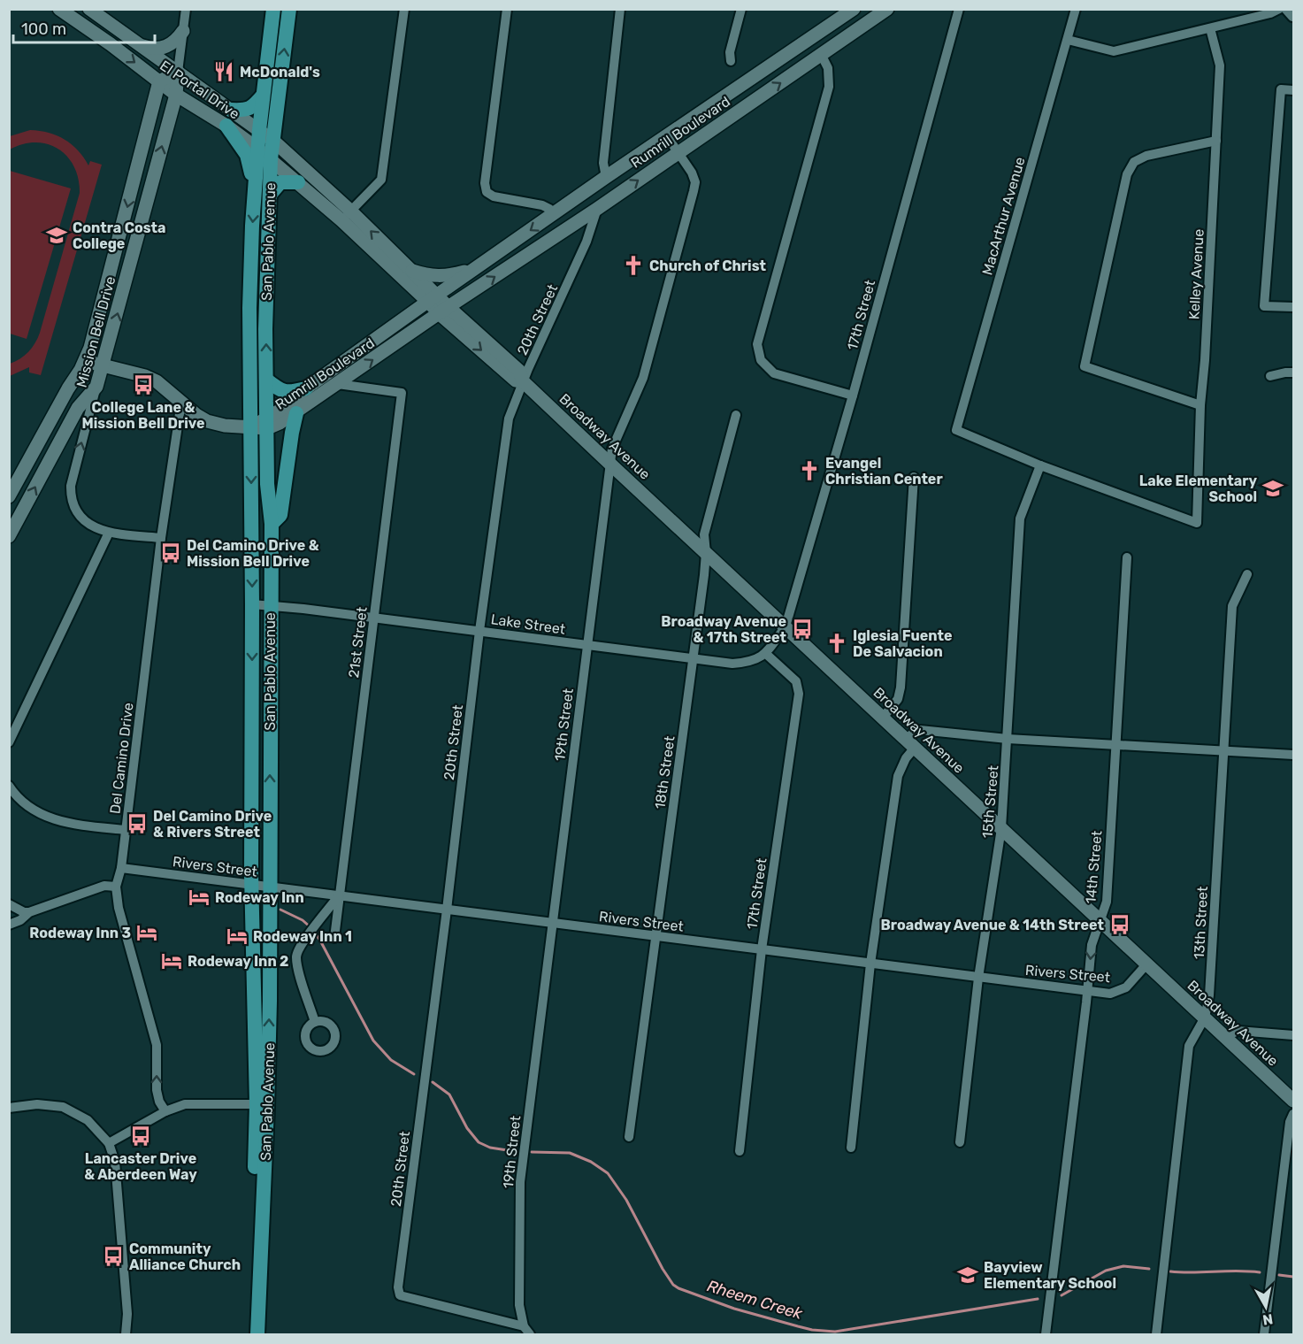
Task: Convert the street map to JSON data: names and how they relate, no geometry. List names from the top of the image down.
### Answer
{
  "streets": {
    "main road": [
      "El Portal Drive",
      "Rumrill Boulevard",
      "San Pablo Avenue",
      "Mission Bell Drive",
      "Broadway Avenue"
    ],
    "street": [
      "MacArthur Avenue",
      "Kelley Avenue",
      "17th Street",
      "20th Street",
      "Lake Street",
      "21st Street",
      "19th Street",
      "Del Camino Drive",
      "18th Street",
      "15th Street",
      "Rivers Street",
      "14th Street",
      "13th Street"
    ]
  },
  "crossings": [
    ["El Portal Drive", "San Pablo Avenue"],
    ["El Portal Drive", "Mission Bell Drive"],
    ["El Portal Drive", "Broadway Avenue"],
    ["Rumrill Boulevard", "San Pablo Avenue"],
    ["Rumrill Boulevard", "20th Street"],
    ["Rumrill Boulevard", "Broadway Avenue"],
    ["Rumrill Boulevard", "21st Street"],
    ["Rumrill Boulevard", "19th Street"],
    ["MacArthur Avenue", "Kelley Avenue"],
    ["MacArthur Avenue", "15th Street"],
    ["San Pablo Avenue", "Broadway Avenue"],
    ["San Pablo Avenue", "Lake Street"],
    ["San Pablo Avenue", "Rivers Street"],
    ["Kelley Avenue", "15th Street"],
    ["17th Street", "Broadway Avenue"],
    ["17th Street", "Lake Street"],
    ["17th Street", "Rivers Street"],
    ["20th Street", "Broadway Avenue"],
    ["20th Street", "Lake Street"],
    ["20th Street", "19th Street"],
    ["20th Street", "Rivers Street"],
    ["Mission Bell Drive", "Del Camino Drive"],
    ["Broadway Avenue", "19th Street"],
    ["Broadway Avenue", "18th Street"],
    ["Broadway Avenue", "15th Street"],
    ["Broadway Avenue", "Rivers Street"],
    ["Broadway Avenue", "14th Street"],
    ["Broadway Avenue", "13th Street"],
    ["Lake Street", "21st Street"],
    ["Lake Street", "19th Street"],
    ["Lake Street", "18th Street"],
    ["21st Street", "Rivers Street"],
    ["19th Street", "Rivers Street"],
    ["Del Camino Drive", "Rivers Street"],
    ["18th Street", "Rivers Street"],
    ["15th Street", "Rivers Street"],
    ["Rivers Street", "14th Street"]
  ],
  "water": ["Rheem Creek"],
  "places": {
    "restaurant": ["McDonald's"],
    "school or university": ["Contra Costa College", "Lake Elementary School", "Bayview Elementary School"],
    "church": ["Church of Christ", "Evangel Christian Center", "Iglesia Fuente De Salvacion"],
    "bus stop": [
      "College Lane & Mission Bell Drive",
      "Del Camino Drive & Mission Bell Drive",
      "Broadway Avenue & 17th Street",
      "Del Camino Drive & Rivers Street",
      "Broadway Avenue & 14th Street",
      "Lancaster Drive & Aberdeen Way",
      "Community Alliance Church"
    ],
    "hotel": [
      "Rodeway Inn",
      "Rodeway Inn 3",
      "Rodeway Inn 1",
      "Rodeway Inn 2"
    ]
  },
  "scale_bar": "100 m",
  "north": "bottom"
}
